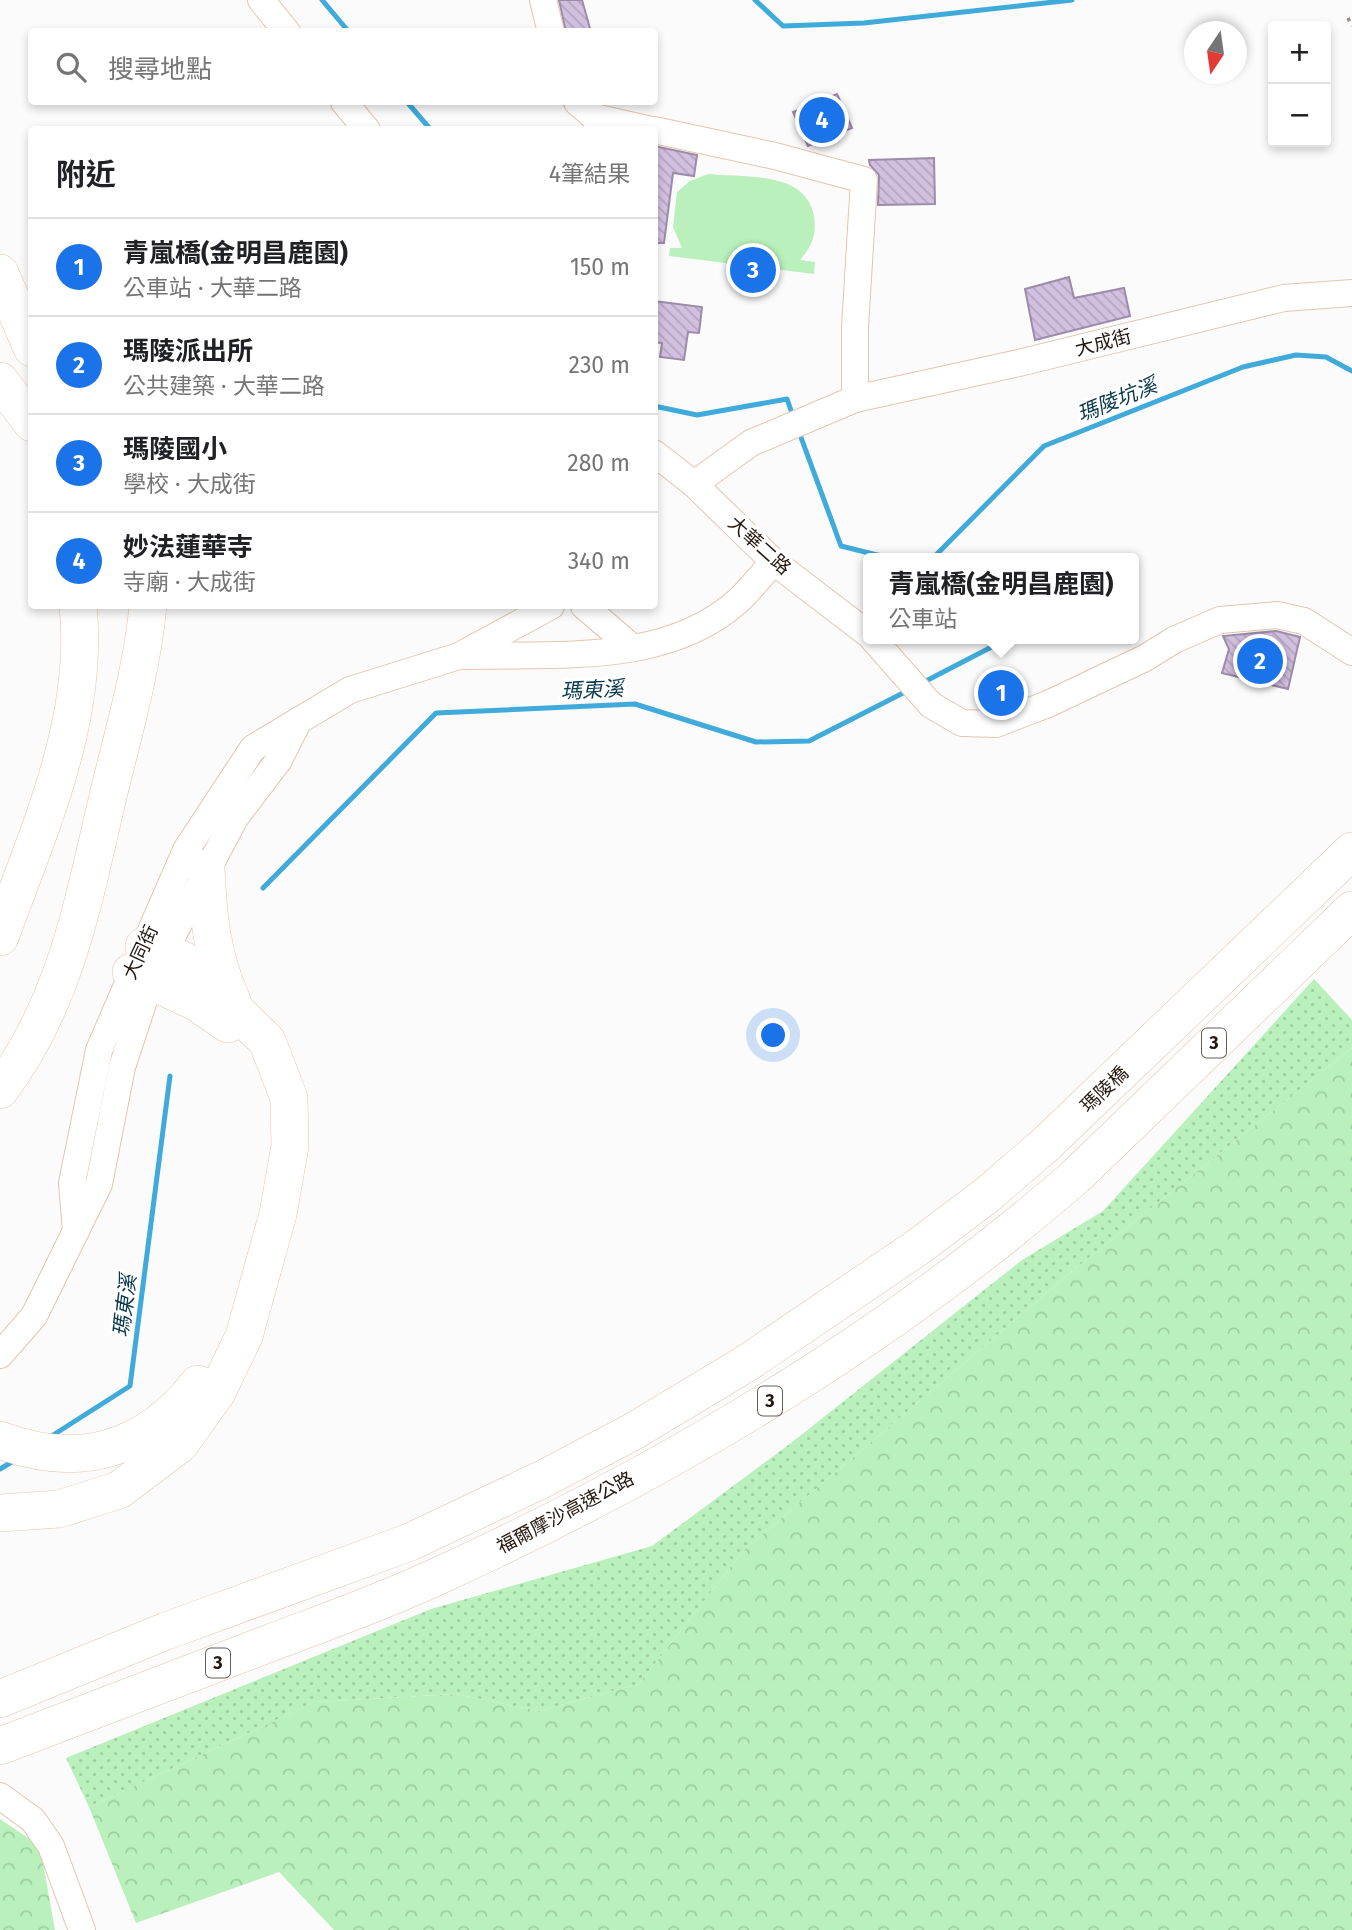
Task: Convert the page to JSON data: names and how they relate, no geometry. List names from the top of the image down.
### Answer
{
  "streets": {
    "highway": ["3", "瑪陵橋", "福爾摩沙高速公路"],
    "street": ["大成街", "大華二路", "大同街"]
  },
  "crossings": [
    ["大成街", "大華二路"],
    ["瑪陵橋", "福爾摩沙高速公路"]
  ],
  "water": ["瑪陵坑溪", "瑪東溪"],
  "north": "bottom",
  "page": {
    "map_buttons": ["+", "−"],
    "search": "搜尋地點",
    "pins": [
      "4",
      "3",
      "2",
      "1"
    ],
    "heading": ["附近", "4筆結果"],
    "list": [
      {
        "mark": "1",
        "name": "青嵐橋(金明昌鹿園)",
        "note": "公車站 · 大華二路",
        "value": "150 m"
      },
      {
        "mark": "2",
        "name": "瑪陵派出所",
        "note": "公共建築 · 大華二路",
        "value": "230 m"
      },
      {
        "mark": "3",
        "name": "瑪陵國小",
        "note": "學校 · 大成街",
        "value": "280 m"
      },
      {
        "mark": "4",
        "name": "妙法蓮華寺",
        "note": "寺廟 · 大成街",
        "value": "340 m"
      }
    ],
    "popup": ["青嵐橋(金明昌鹿園)", "公車站"]
  }
}
